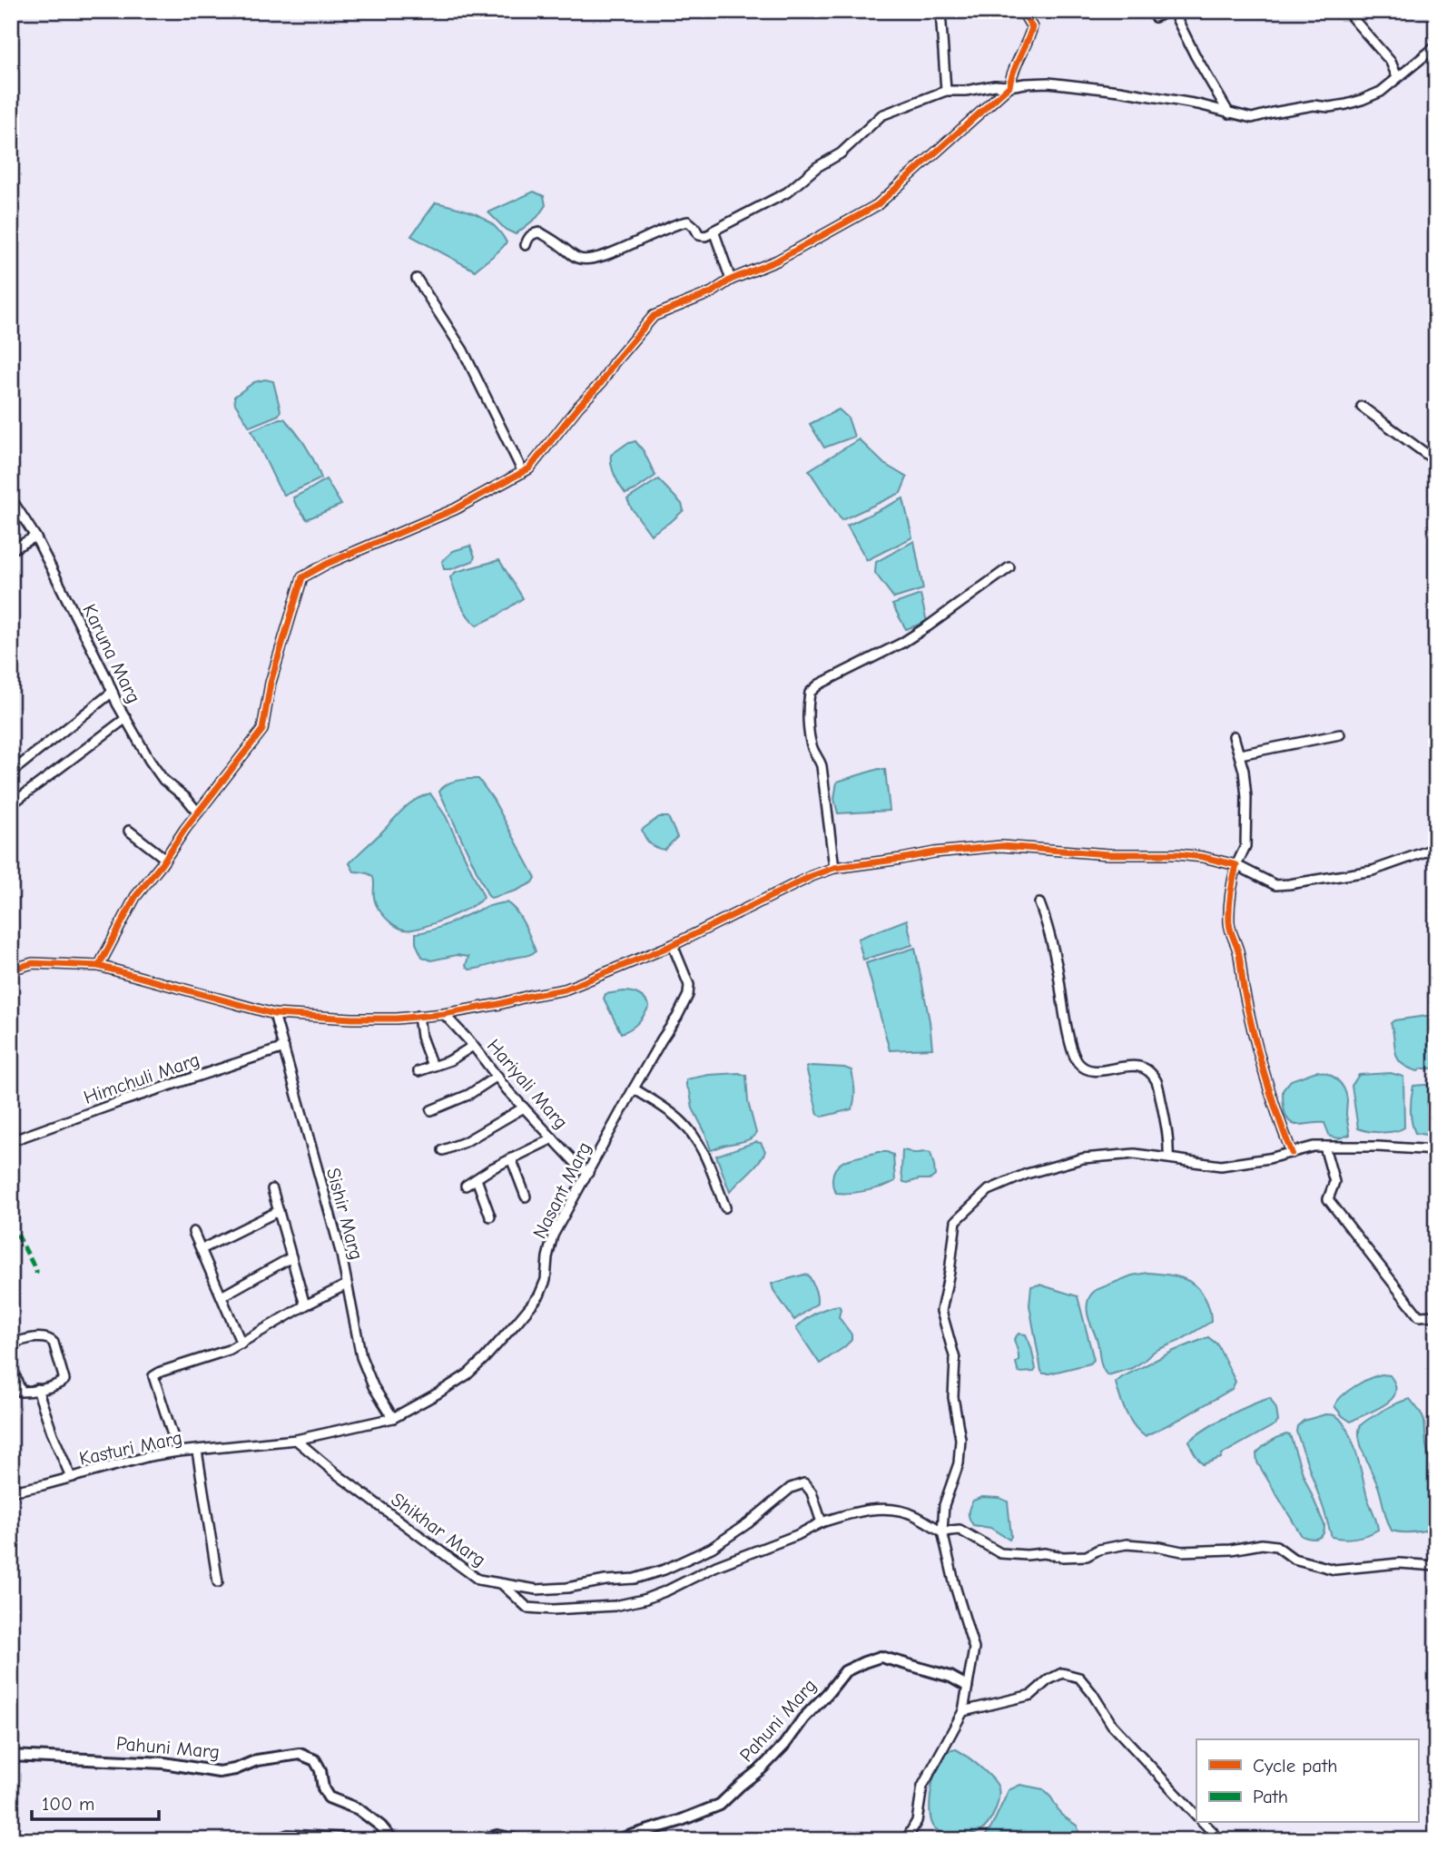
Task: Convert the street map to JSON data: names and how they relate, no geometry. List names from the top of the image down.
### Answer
{
  "streets": {
    "street": [
      "Karuna Marg",
      "Himchuli Marg",
      "Hariyali Marg",
      "Nasant Marg",
      "Sishir Marg",
      "Kasturi Marg",
      "Shikhar Marg",
      "Pahuni Marg"
    ]
  },
  "crossings": [
    ["Himchuli Marg", "Sishir Marg"],
    ["Hariyali Marg", "Nasant Marg"],
    ["Nasant Marg", "Sishir Marg"],
    ["Nasant Marg", "Kasturi Marg"],
    ["Nasant Marg", "Shikhar Marg"],
    ["Kasturi Marg", "Shikhar Marg"]
  ],
  "legend": ["Cycle path", "Path"],
  "scale_bar": "100 m"
}
